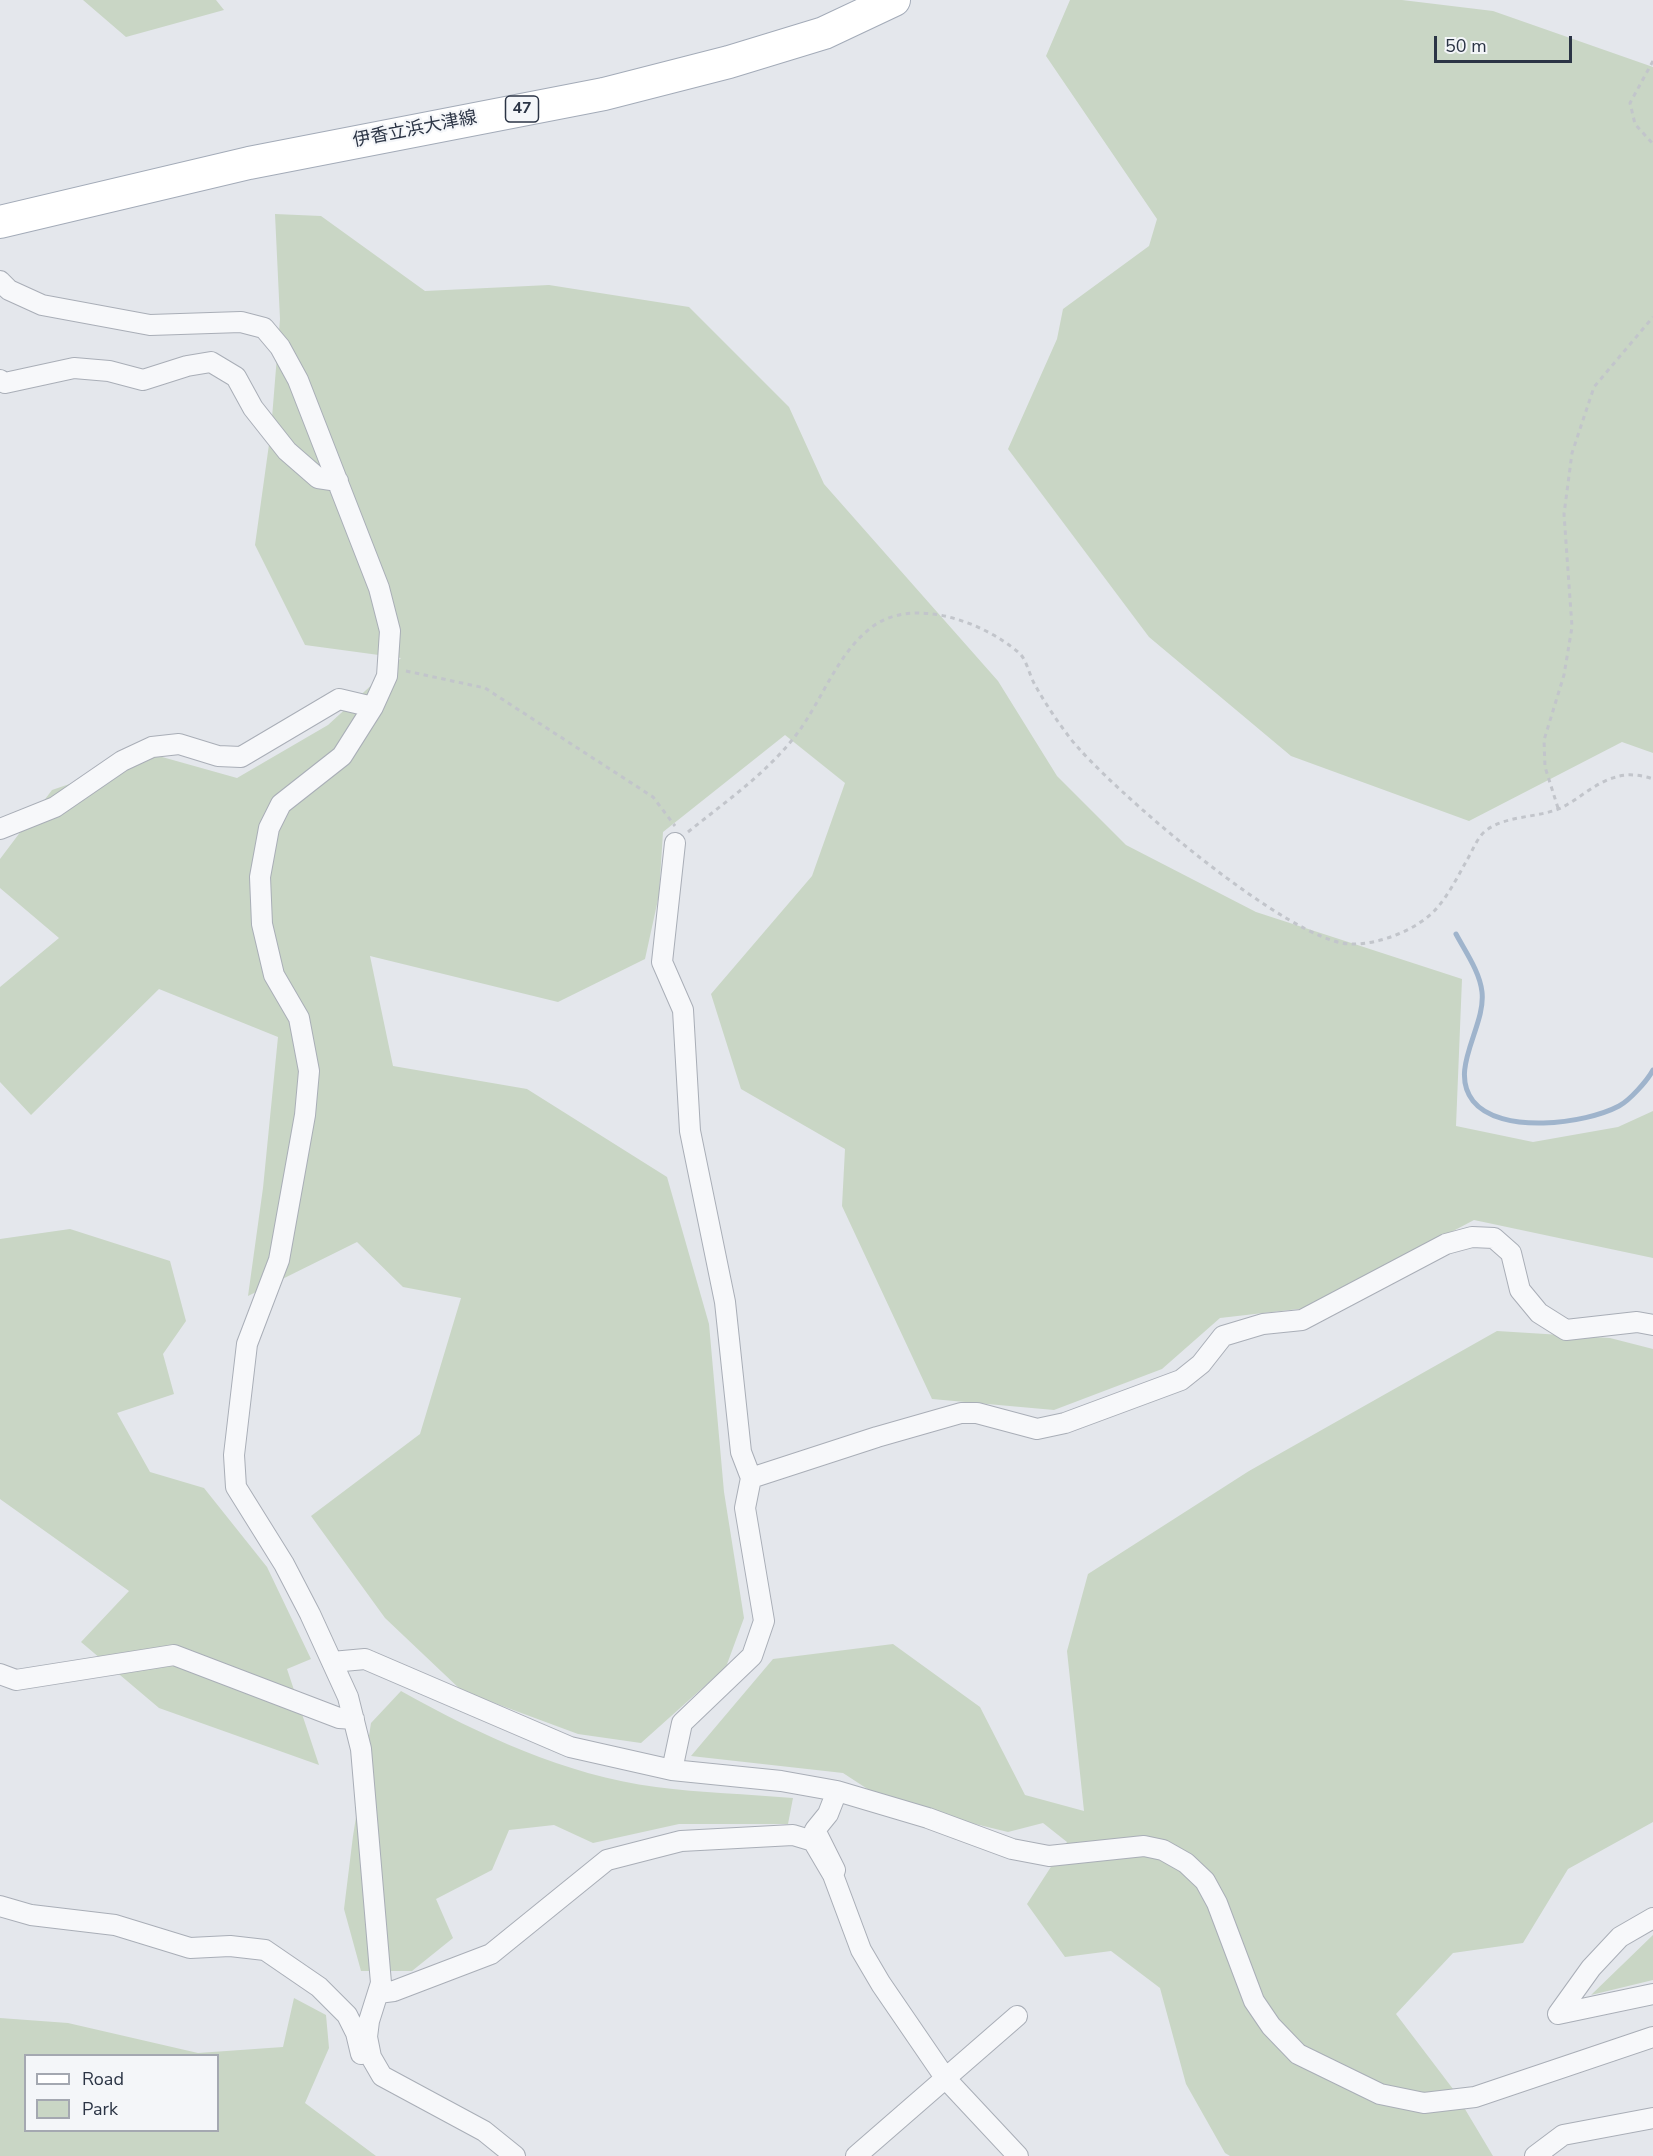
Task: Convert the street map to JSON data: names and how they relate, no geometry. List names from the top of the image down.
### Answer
{
  "streets": {
    "main road": ["47", "伊香立浜大津線"]
  },
  "legend": ["Road", "Park"],
  "scale_bar": "50 m"
}
